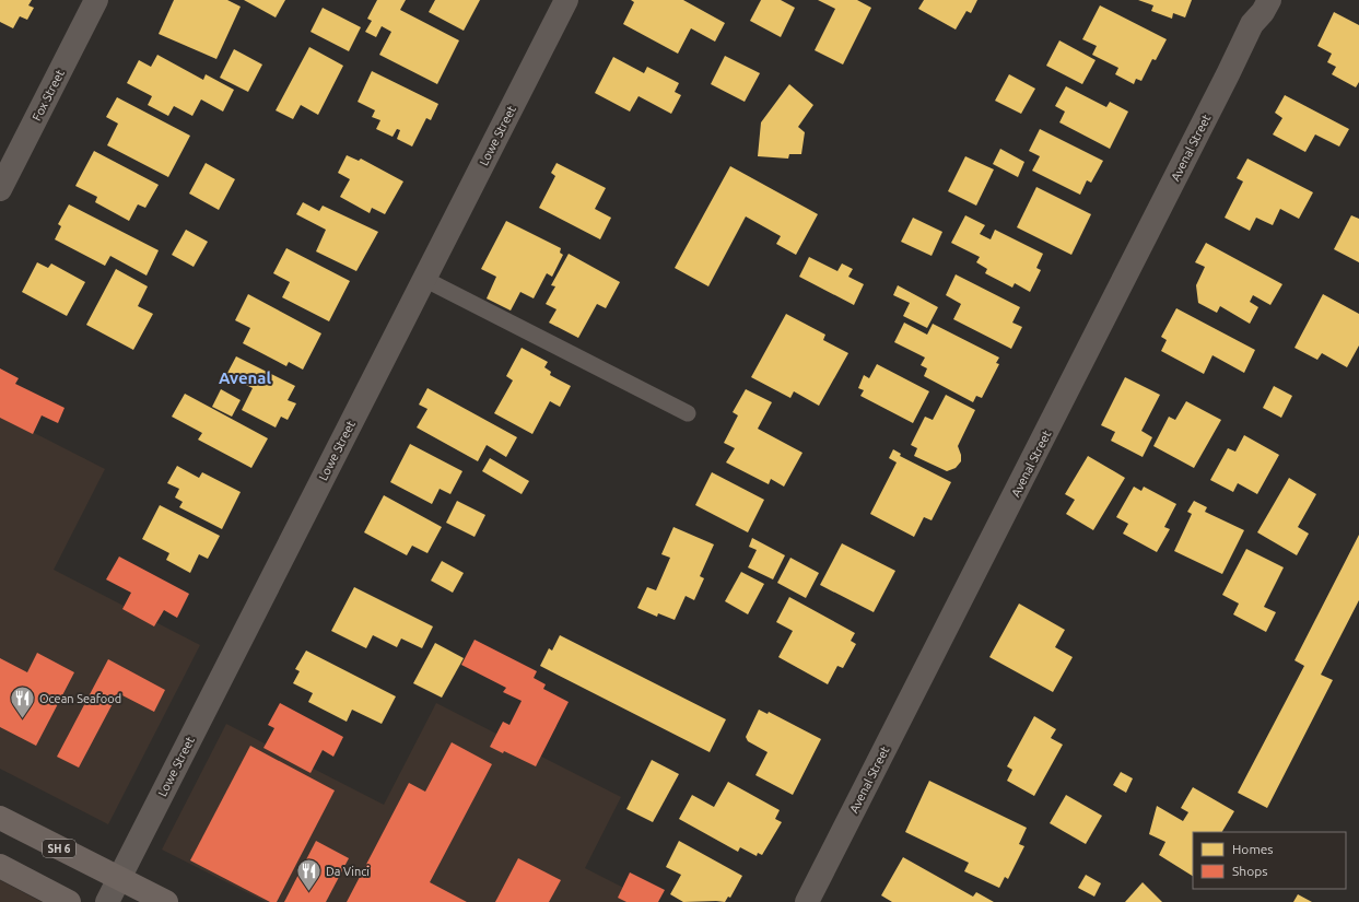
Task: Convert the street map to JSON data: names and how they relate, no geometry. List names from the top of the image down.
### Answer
{
  "streets": {
    "main road": ["SH 6"],
    "street": ["Fox Street", "Lowe Street", "Avenal Street"]
  },
  "crossings": [
    ["Lowe Street", "SH 6"]
  ],
  "districts": ["Avenal"],
  "places": {
    "restaurant": ["Ocean Seafood", "Da Vinci"]
  },
  "legend": ["Homes", "Shops"]
}
